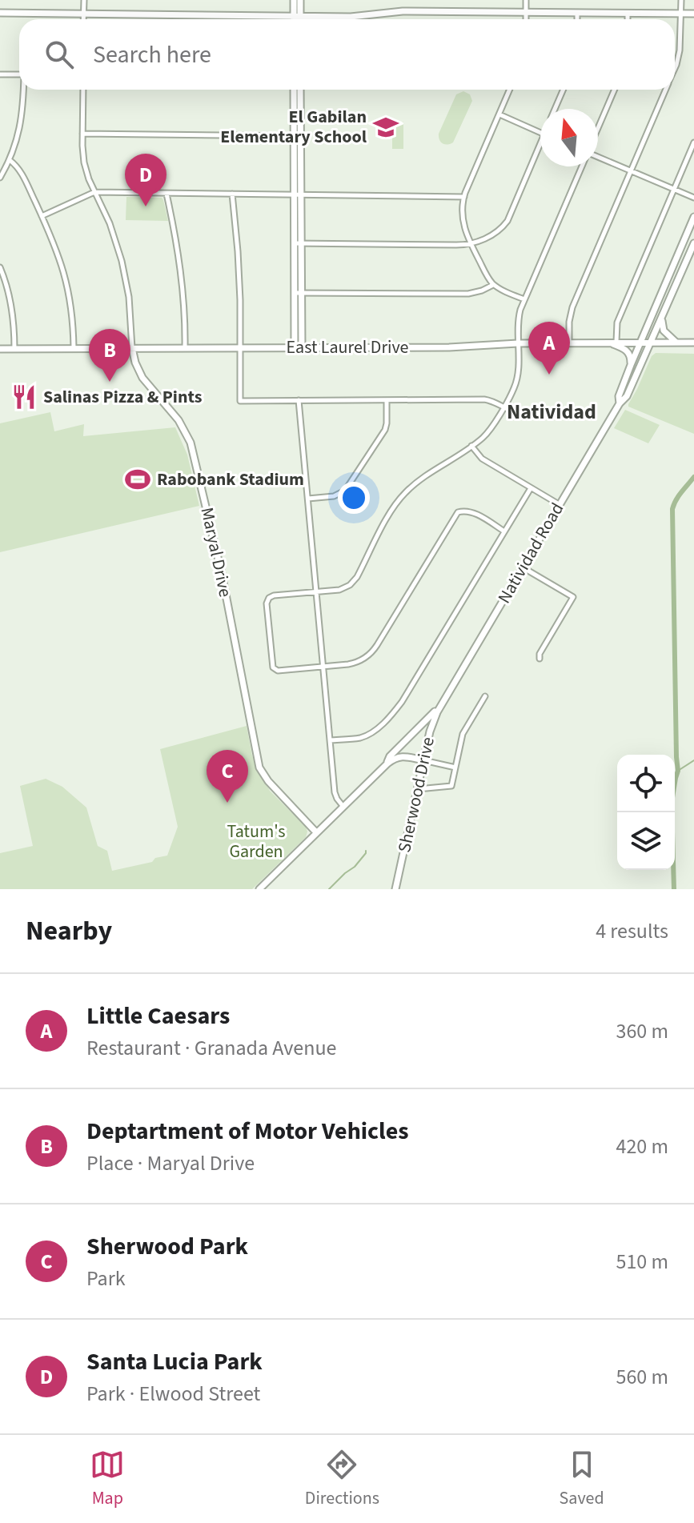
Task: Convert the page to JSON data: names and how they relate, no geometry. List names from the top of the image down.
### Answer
{
  "streets": {
    "main road": [
      "East Laurel Drive",
      "Maryal Drive",
      "Natividad Road",
      "Sherwood Drive"
    ]
  },
  "crossings": [
    ["East Laurel Drive", "Maryal Drive"],
    ["East Laurel Drive", "Natividad Road"],
    ["Natividad Road", "Sherwood Drive"]
  ],
  "districts": ["Natividad"],
  "parks": ["Tatum's Garden"],
  "places": {
    "school or university": ["El Gabilan Elementary School"],
    "restaurant": ["Salinas Pizza & Pints"],
    "sports": ["Rabobank Stadium"]
  },
  "north": "top",
  "page": {
    "search": "Search here",
    "pins": [
      "D",
      "A",
      "B",
      "C"
    ],
    "heading": ["Nearby", "4 results"],
    "list": [
      {
        "mark": "A",
        "name": "Little Caesars",
        "note": "Restaurant · Granada Avenue",
        "value": "360 m"
      },
      {
        "mark": "B",
        "name": "Deptartment of Motor Vehicles",
        "note": "Place · Maryal Drive",
        "value": "420 m"
      },
      {
        "mark": "C",
        "name": "Sherwood Park",
        "note": "Park",
        "value": "510 m"
      },
      {
        "mark": "D",
        "name": "Santa Lucia Park",
        "note": "Park · Elwood Street",
        "value": "560 m"
      }
    ],
    "nav": ["Map", "Directions", "Saved"]
  }
}
